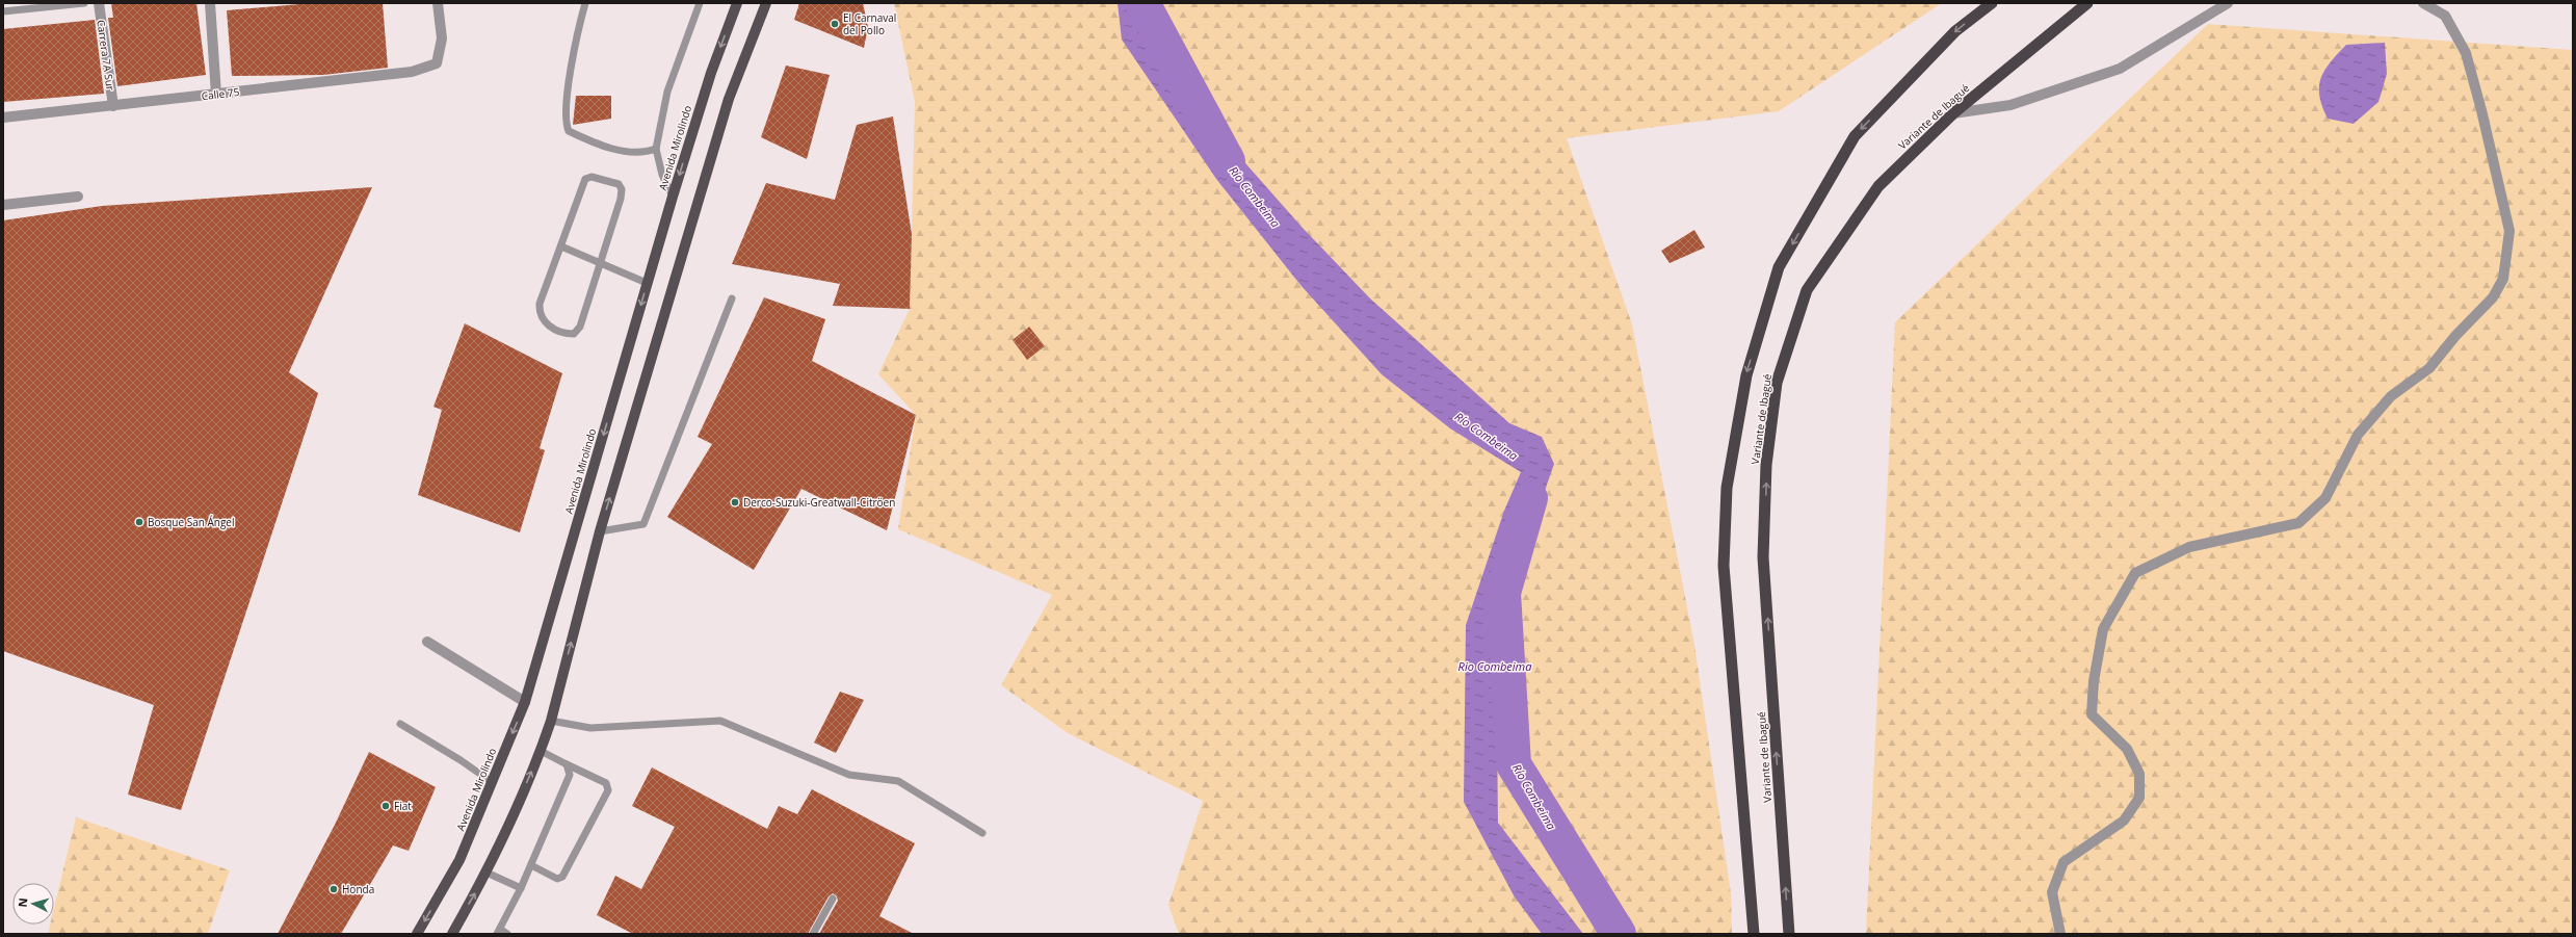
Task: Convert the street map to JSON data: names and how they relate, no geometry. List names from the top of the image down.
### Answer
{
  "streets": {
    "highway": ["Variante de Ibagué"],
    "main road": ["Avenida Mirolindo"],
    "street": ["Carrera 7A Sur", "Calle 75"]
  },
  "crossings": [
    ["Carrera 7A Sur", "Calle 75"]
  ],
  "water": ["Río Combeima", "Rio Combeima"],
  "places": [
    "El Carnaval del Pollo",
    "Derco-Suzuki-Greatwall-Citröen",
    "Bosque San Ángel",
    "Fiat",
    "Honda"
  ],
  "north": "left"
}
